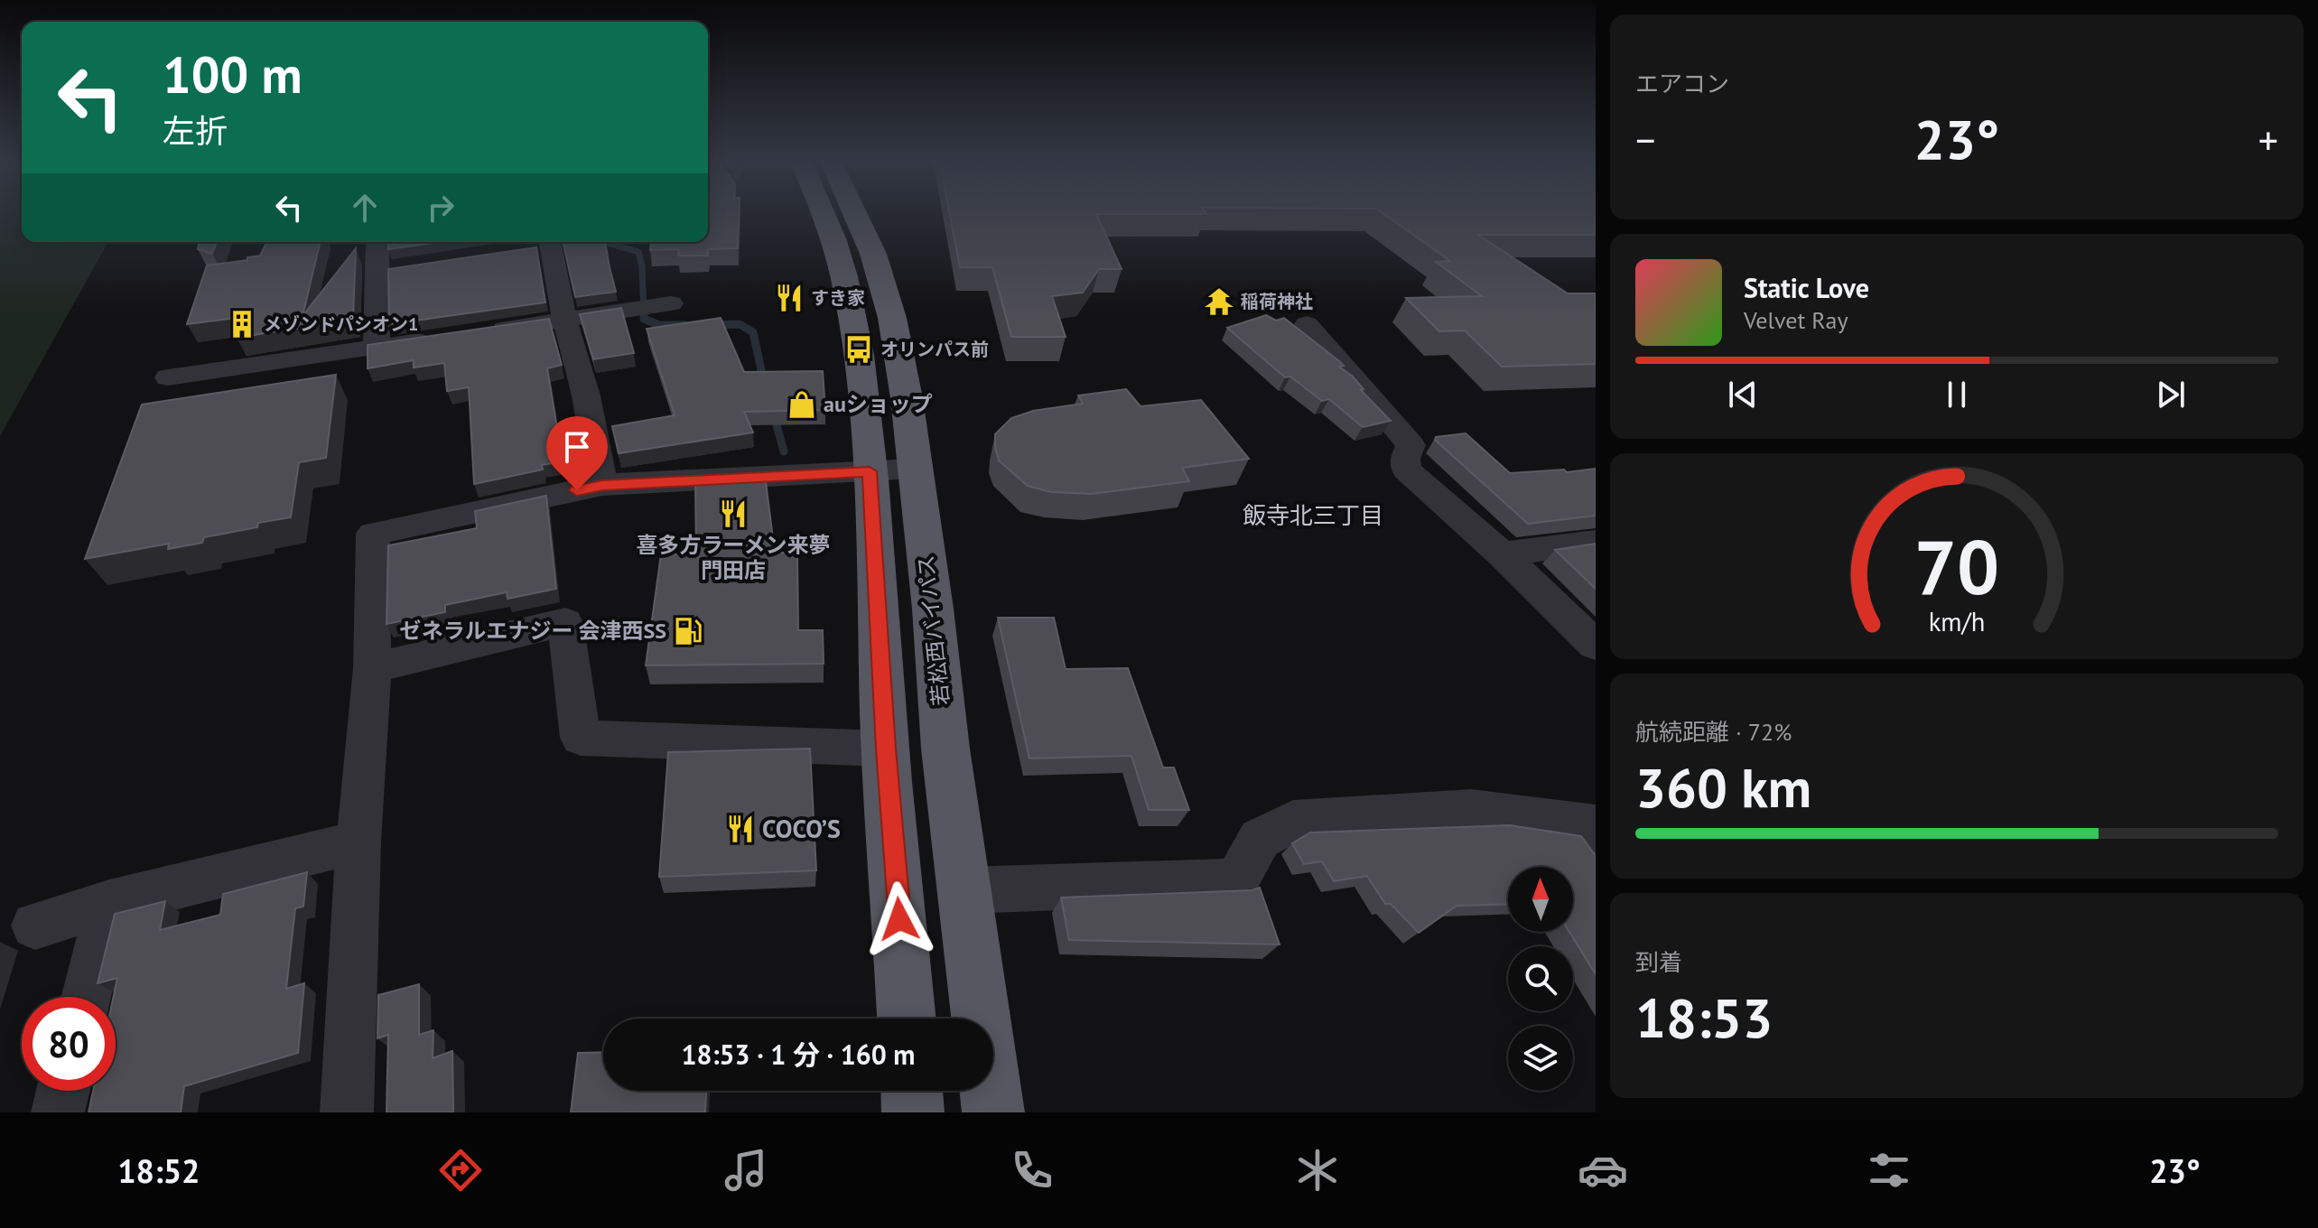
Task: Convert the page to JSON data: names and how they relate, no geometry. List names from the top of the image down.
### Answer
{
  "streets": {
    "highway": ["若松西バイパス"]
  },
  "districts": ["飯寺北三丁目"],
  "places": {
    "restaurant": ["すき家", "喜多方ラーメン来夢 門田店", "COCO’S"],
    "temple": ["稲荷神社"],
    "building": ["メゾンドパシオン1"],
    "bus stop": ["オリンパス前"],
    "shop": ["auショップ"],
    "fuel station": ["ゼネラルエナジー 会津西SS"]
  },
  "north": "top",
  "page": {
    "tile": [
      "エアコン",
      ["航続距離 · 72%", "360 km"],
      ["到着", "18:53"]
    ],
    "turn": ["100 m", "左折"],
    "heat": ["−", "23°", "+"],
    "song": ["Static Love", "Velvet Ray"],
    "limit": "80",
    "trip": "18:53 · 1 分 · 160 m",
    "tabs": ["18:52", "23°"],
    "gauge": ["70", "km/h"]
  }
}
